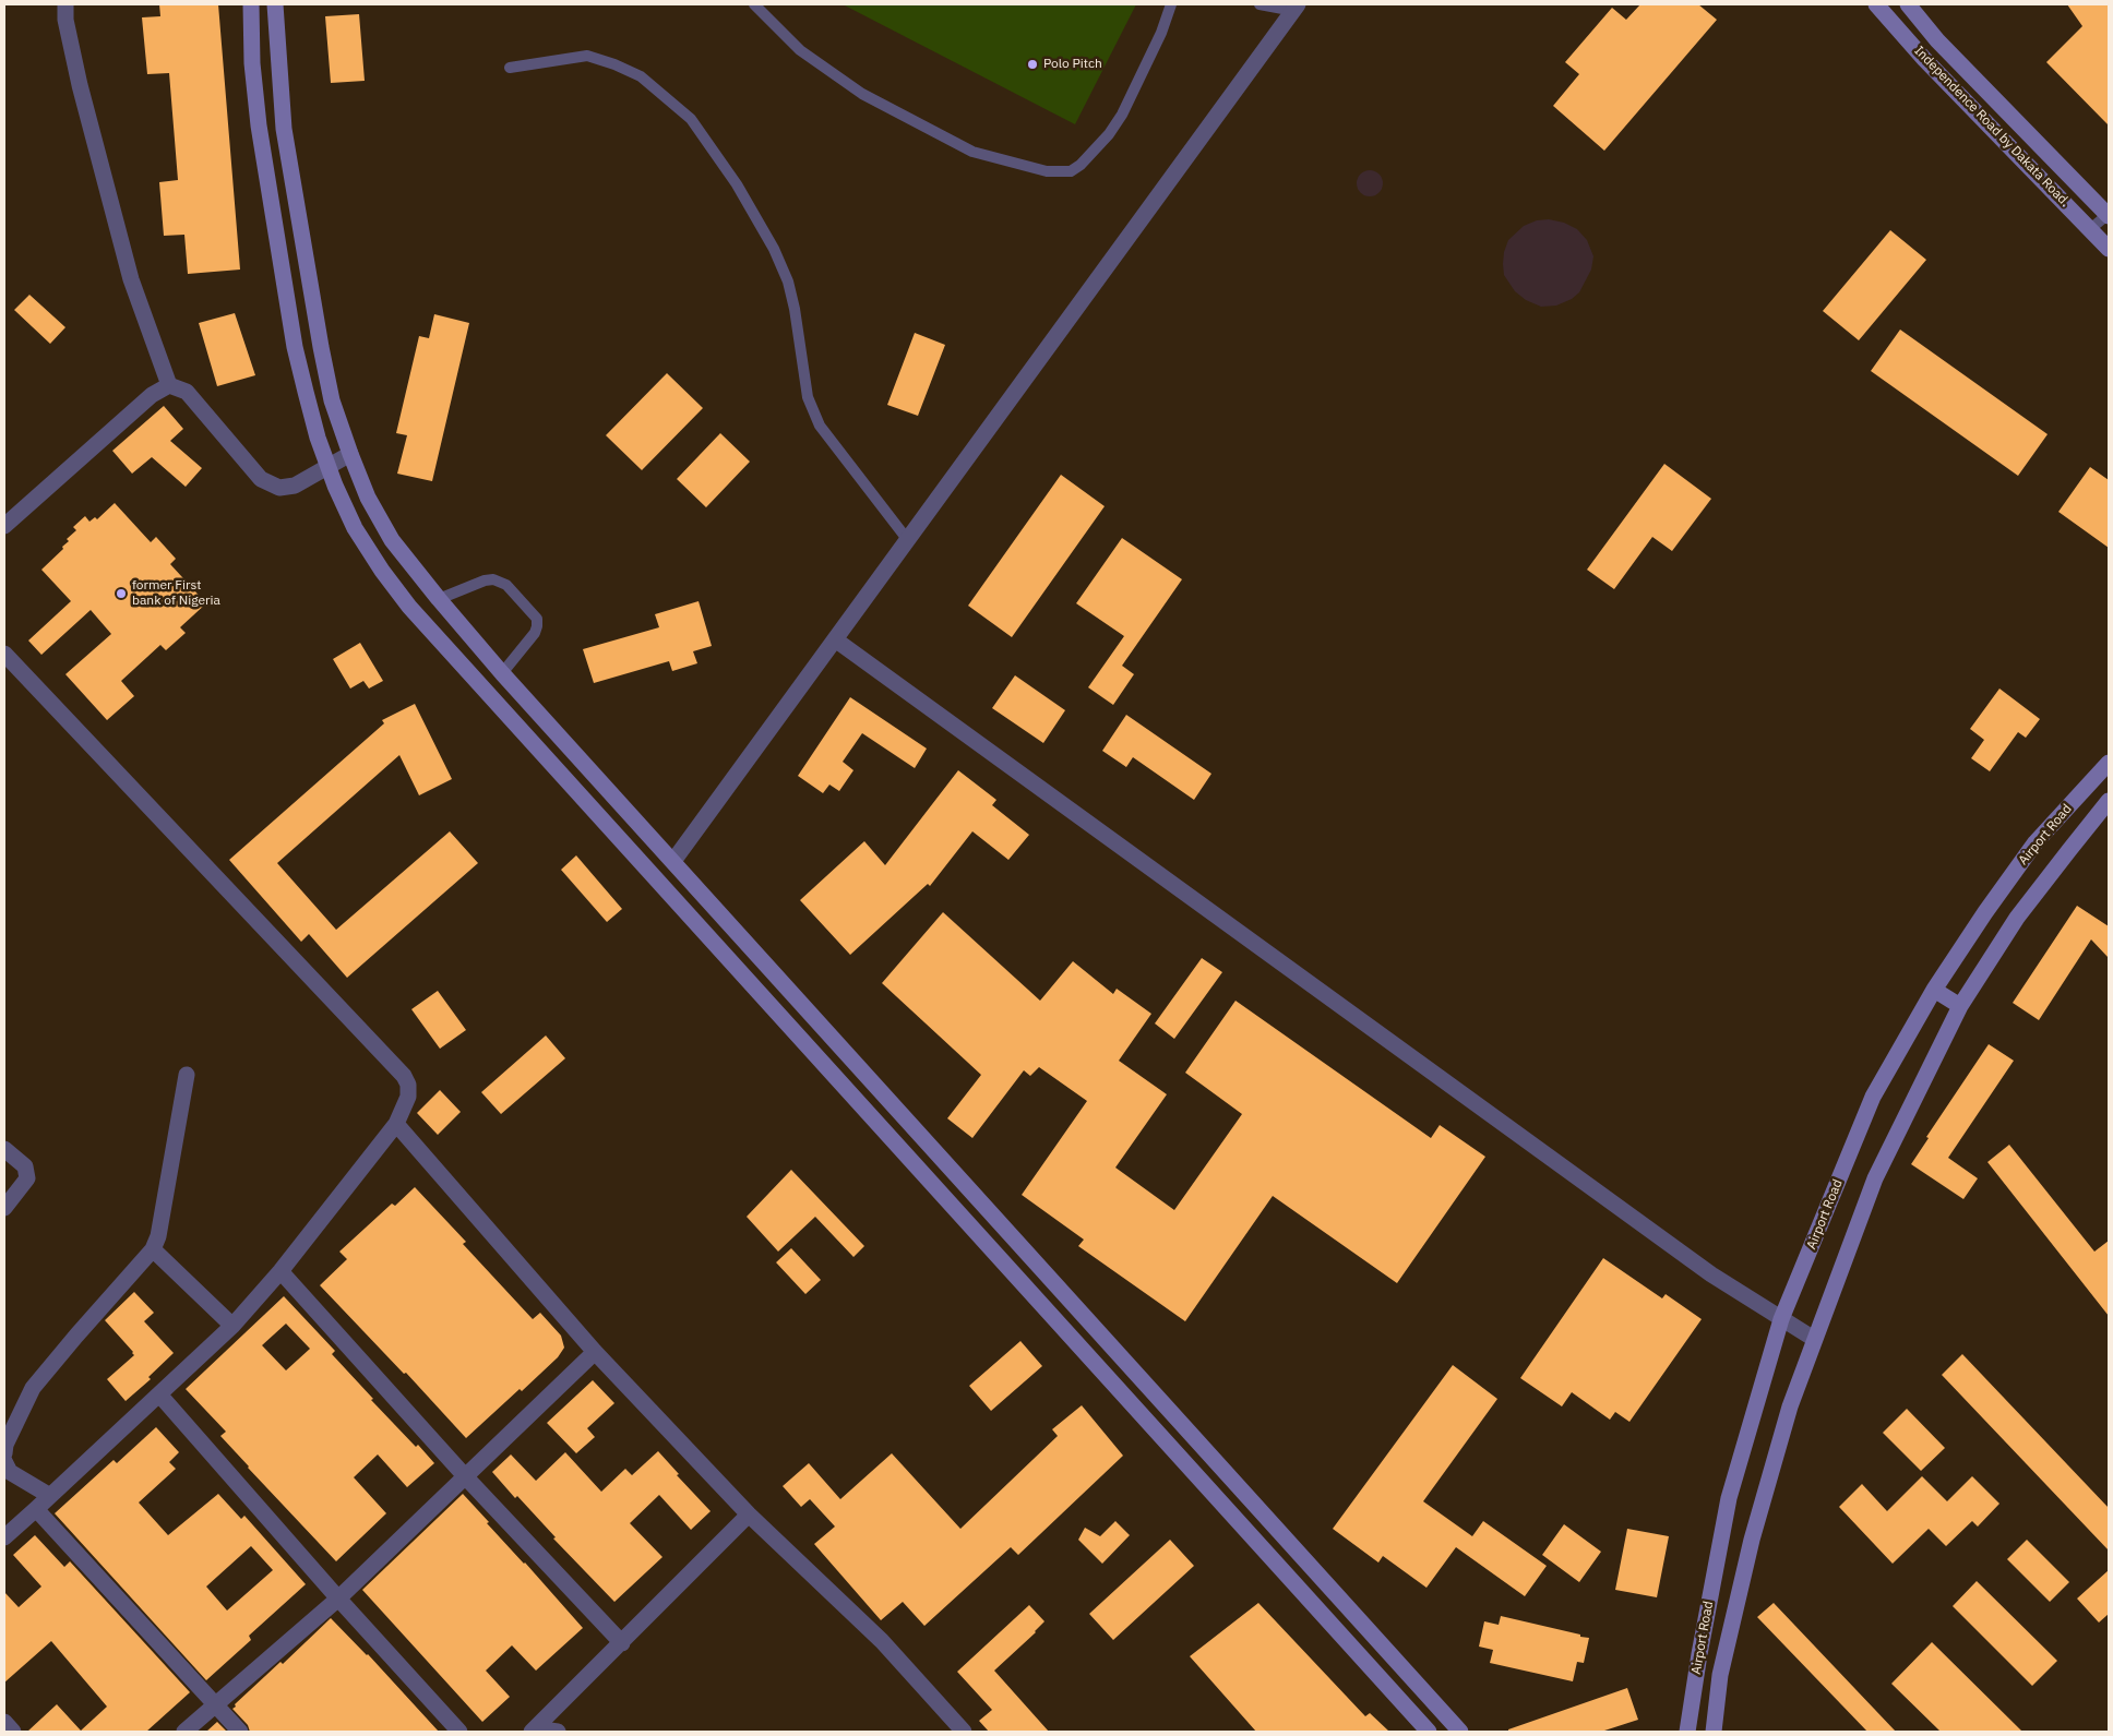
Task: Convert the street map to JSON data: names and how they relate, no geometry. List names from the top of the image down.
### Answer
{
  "streets": {
    "main road": ["Independence Road by Dakata Road.", "Airport Road"]
  },
  "places": ["Polo Pitch", "former First bank of Nigeria"]
}
